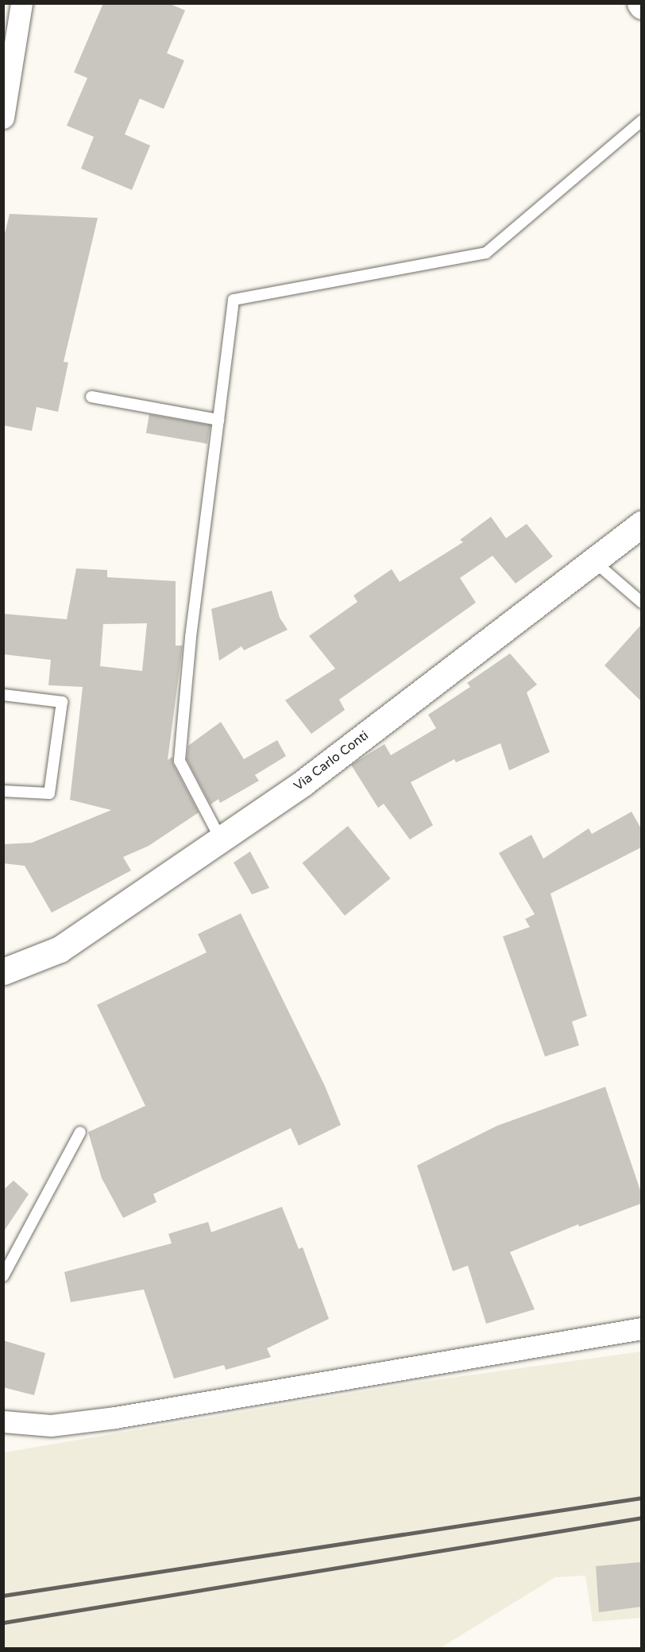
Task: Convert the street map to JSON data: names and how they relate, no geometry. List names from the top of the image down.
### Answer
{
  "streets": {
    "street": ["Via Carlo Conti"]
  }
}
